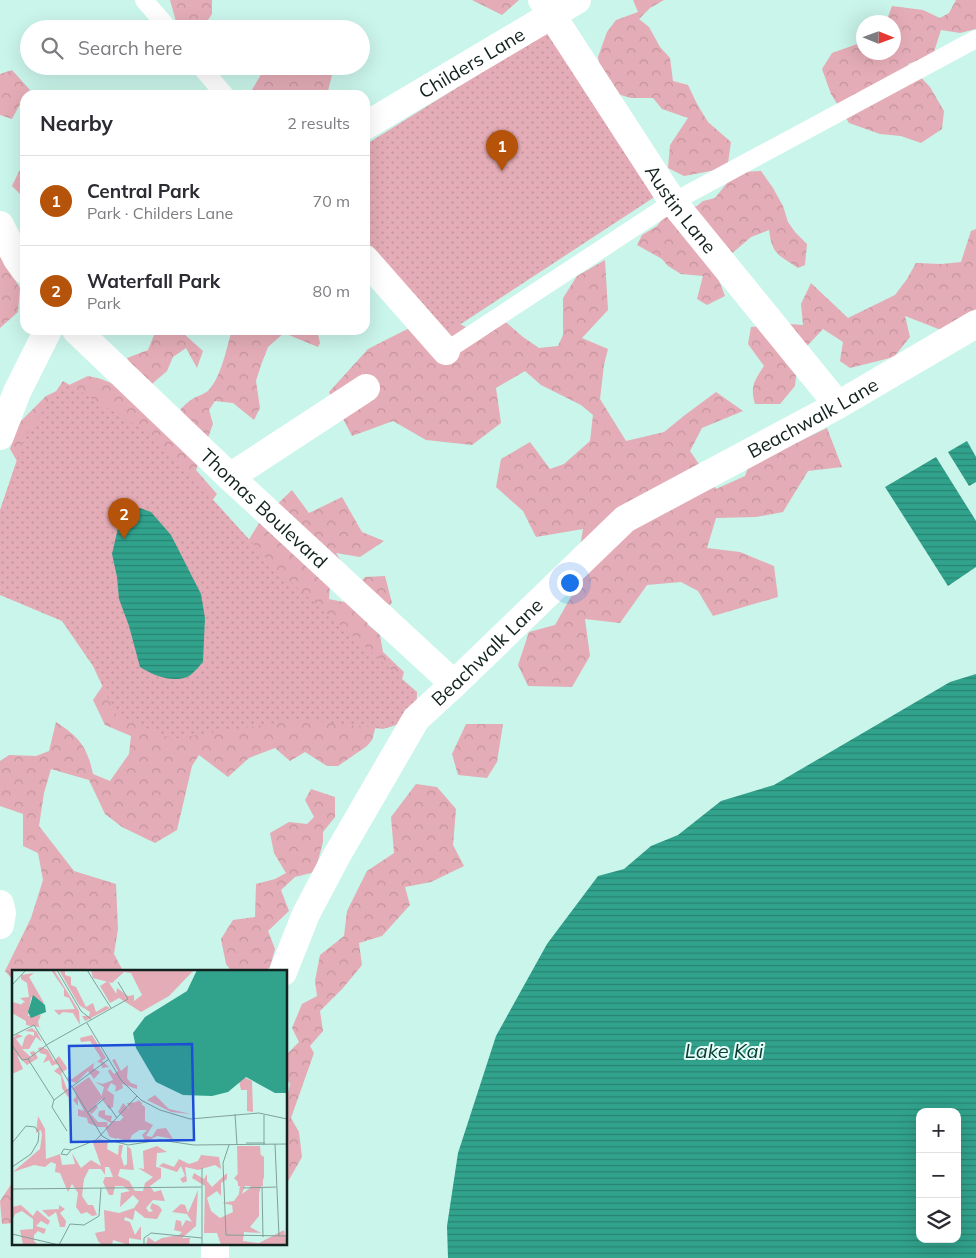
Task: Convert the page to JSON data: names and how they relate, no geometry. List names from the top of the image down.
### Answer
{
  "streets": {
    "street": [
      "Childers Lane",
      "Austin Lane",
      "Beachwalk Lane",
      "Thomas Boulevard"
    ]
  },
  "crossings": [
    ["Childers Lane", "Austin Lane"],
    ["Austin Lane", "Beachwalk Lane"],
    ["Beachwalk Lane", "Thomas Boulevard"]
  ],
  "water": ["Lake Kai"],
  "north": "right",
  "page": {
    "search": "Search here",
    "heading": ["Nearby", "2 results"],
    "pins": ["1", "2"],
    "list": [
      {
        "mark": "1",
        "name": "Central Park",
        "note": "Park · Childers Lane",
        "value": "70 m"
      },
      {
        "mark": "2",
        "name": "Waterfall Park",
        "note": "Park",
        "value": "80 m"
      }
    ],
    "map_buttons": ["+", "−"]
  }
}
